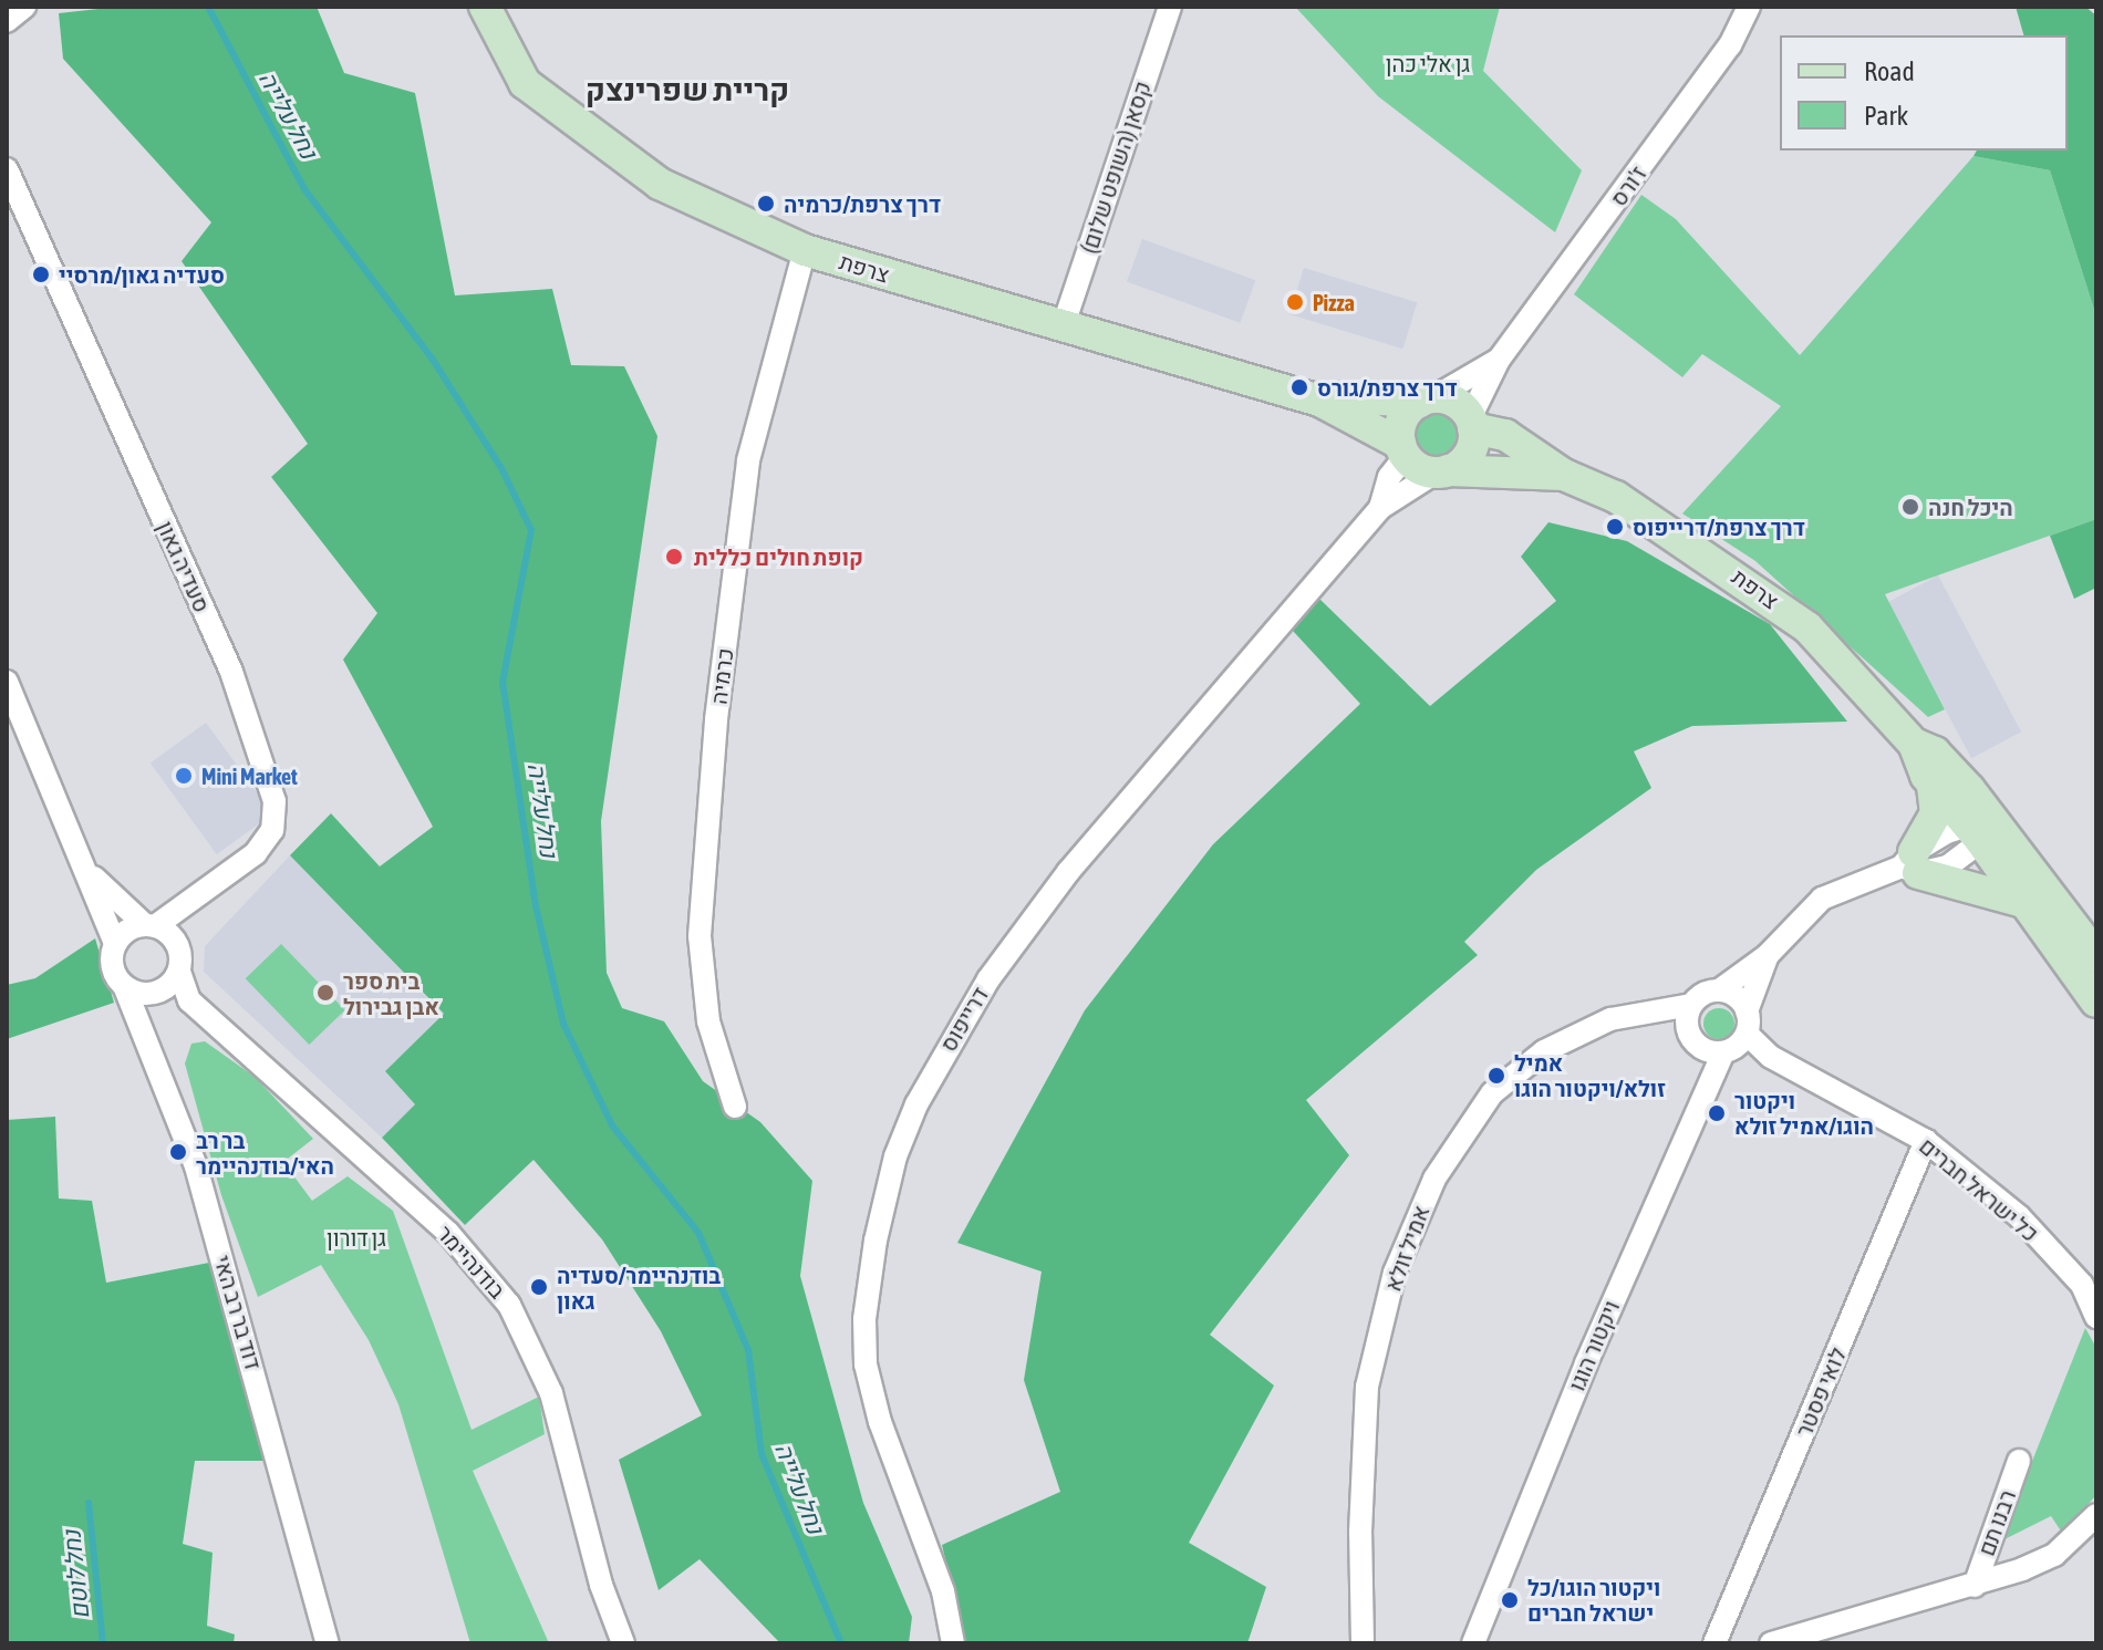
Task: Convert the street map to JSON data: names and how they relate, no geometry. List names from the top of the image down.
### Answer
{
  "streets": {
    "street": [
      "קסאן (השופט שלום)",
      "ז'ורס",
      "צרפת",
      "סעדיה גאון",
      "כרמיה",
      "דרייפוס",
      "כל ישראל חברים",
      "אמיל זולא",
      "בודנהיימר",
      "דוד בר רב האי",
      "ויקטור הוגו",
      "לואי פסטר",
      "רבנו תם"
    ]
  },
  "crossings": [
    ["קסאן (השופט שלום)", "צרפת"],
    ["ז'ורס", "צרפת"],
    ["ז'ורס", "דרייפוס"],
    ["צרפת", "כרמיה"],
    ["צרפת", "דרייפוס"],
    ["סעדיה גאון", "בודנהיימר"],
    ["סעדיה גאון", "דוד בר רב האי"],
    ["כל ישראל חברים", "אמיל זולא"],
    ["כל ישראל חברים", "ויקטור הוגו"],
    ["כל ישראל חברים", "לואי פסטר"],
    ["אמיל זולא", "ויקטור הוגו"],
    ["בודנהיימר", "דוד בר רב האי"]
  ],
  "districts": ["קריית שפרינצק"],
  "water": ["נחל עלייה", "נחל לוטם"],
  "parks": ["גן אלי כהן", "גן דורון"],
  "places": [
    "דרך צרפת/כרמיה",
    "סעדיה גאון/מרסיי",
    "Pizza",
    "דרך צרפת/גורס",
    "היכל חנה",
    "דרך צרפת/דרייפוס",
    "קופת חולים כללית",
    "Mini Market",
    "בית ספר אבן גבירול",
    "אמיל זולא/ויקטור הוגו",
    "ויקטור הוגו/אמיל זולא",
    "בר רב האי/בודנהיימר",
    "בודנהיימר/סעדיה גאון",
    "ויקטור הוגו/כל ישראל חברים"
  ],
  "legend": ["Road", "Park"]
}
